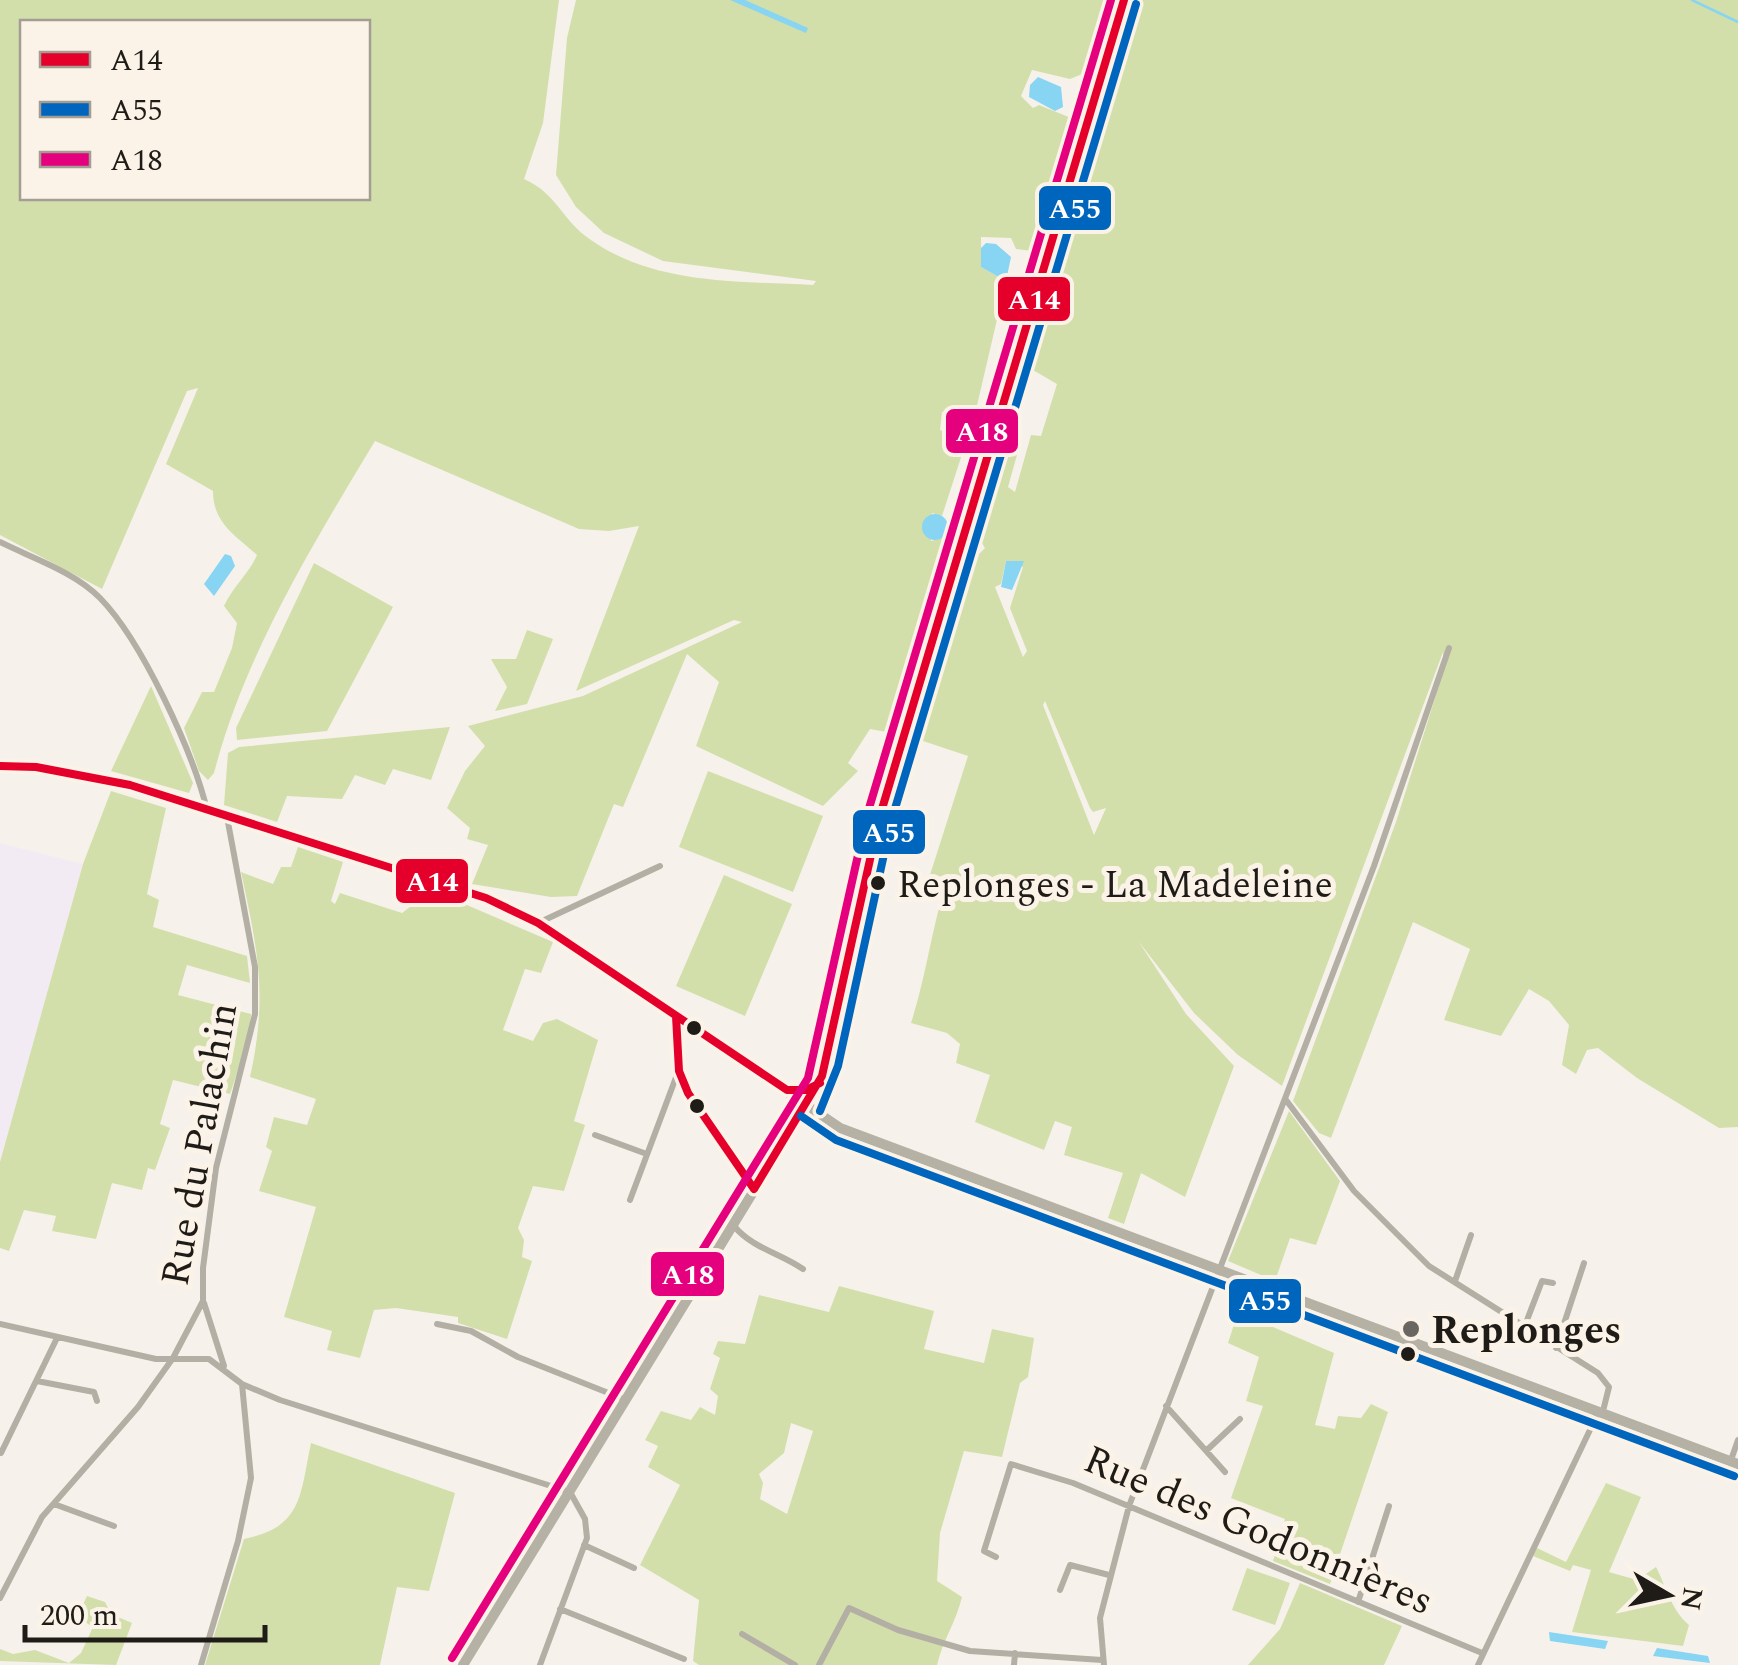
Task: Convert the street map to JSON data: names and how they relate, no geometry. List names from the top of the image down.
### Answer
{
  "streets": {
    "street": ["Rue du Palachin", "Rue des Godonnières"]
  },
  "places": ["Replonges - La Madeleine", "Replonges"],
  "lines": ["transit line A14", "transit line A18", "transit line A55"],
  "legend": ["A14", "A55", "A18"],
  "scale_bar": "200 m",
  "north": "right"
}
